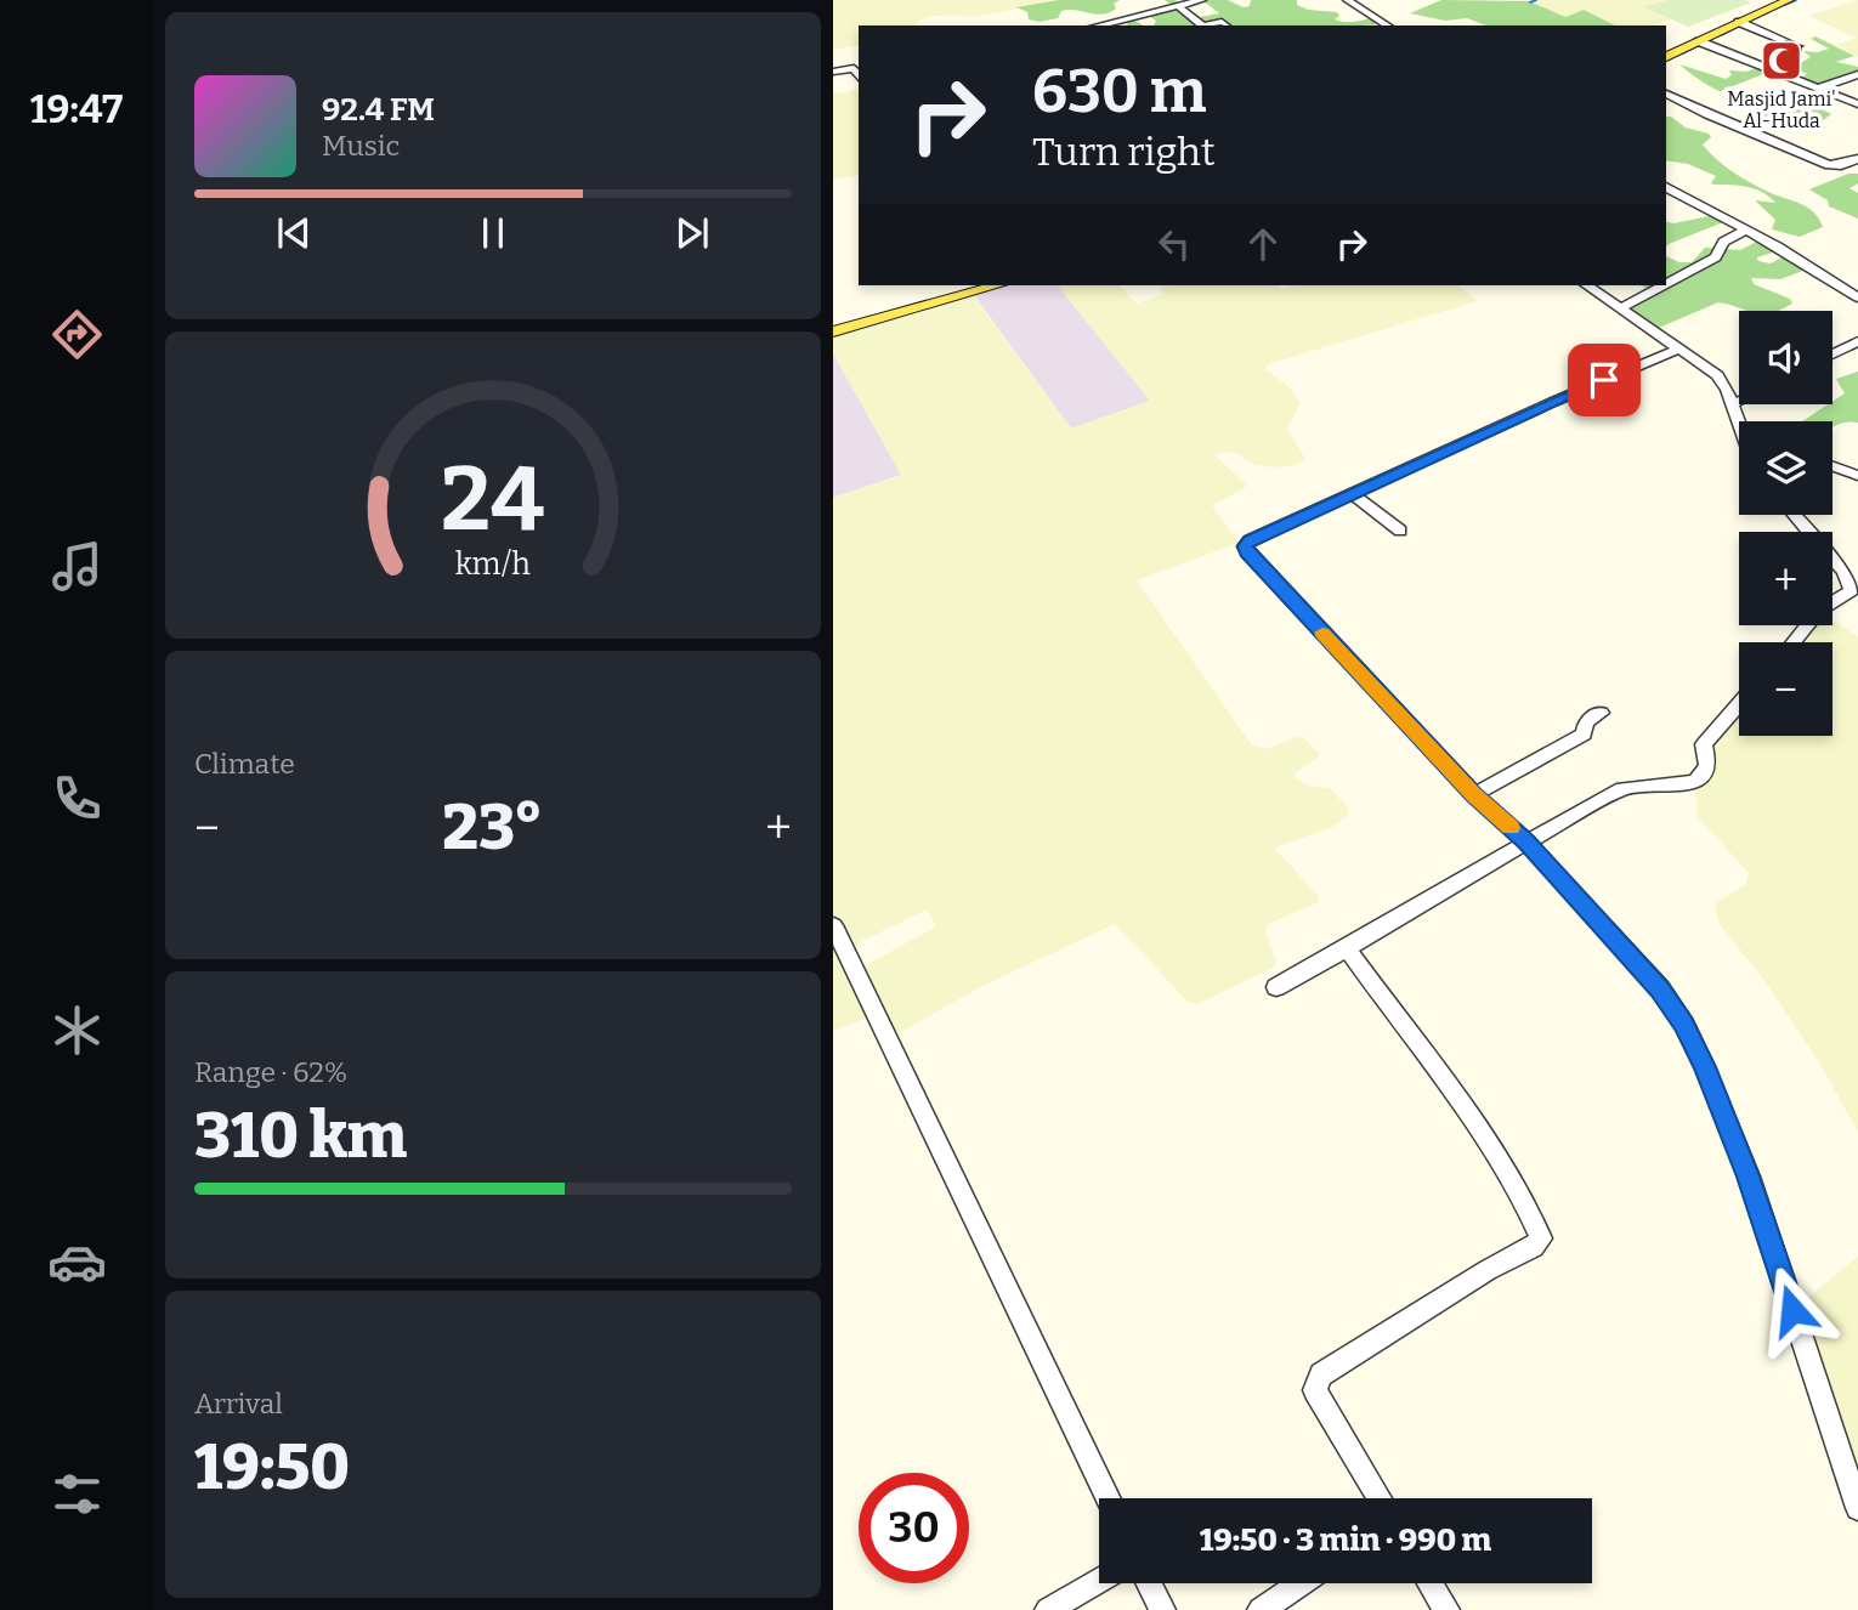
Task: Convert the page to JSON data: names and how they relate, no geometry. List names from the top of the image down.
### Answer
{
  "places": {
    "mosque": ["Masjid Jami' Al-Huda"]
  },
  "page": {
    "tabs": "19:47",
    "turn": ["630 m", "Turn right"],
    "song": ["92.4 FM", "Music"],
    "map_buttons": ["+", "−"],
    "tile": [
      "Climate",
      ["Range · 62%", "310 km"],
      ["Arrival", "19:50"]
    ],
    "heat": ["−", "23°", "+"],
    "limit": "30",
    "trip": "19:50 · 3 min · 990 m",
    "gauge": ["24", "km/h"]
  }
}
